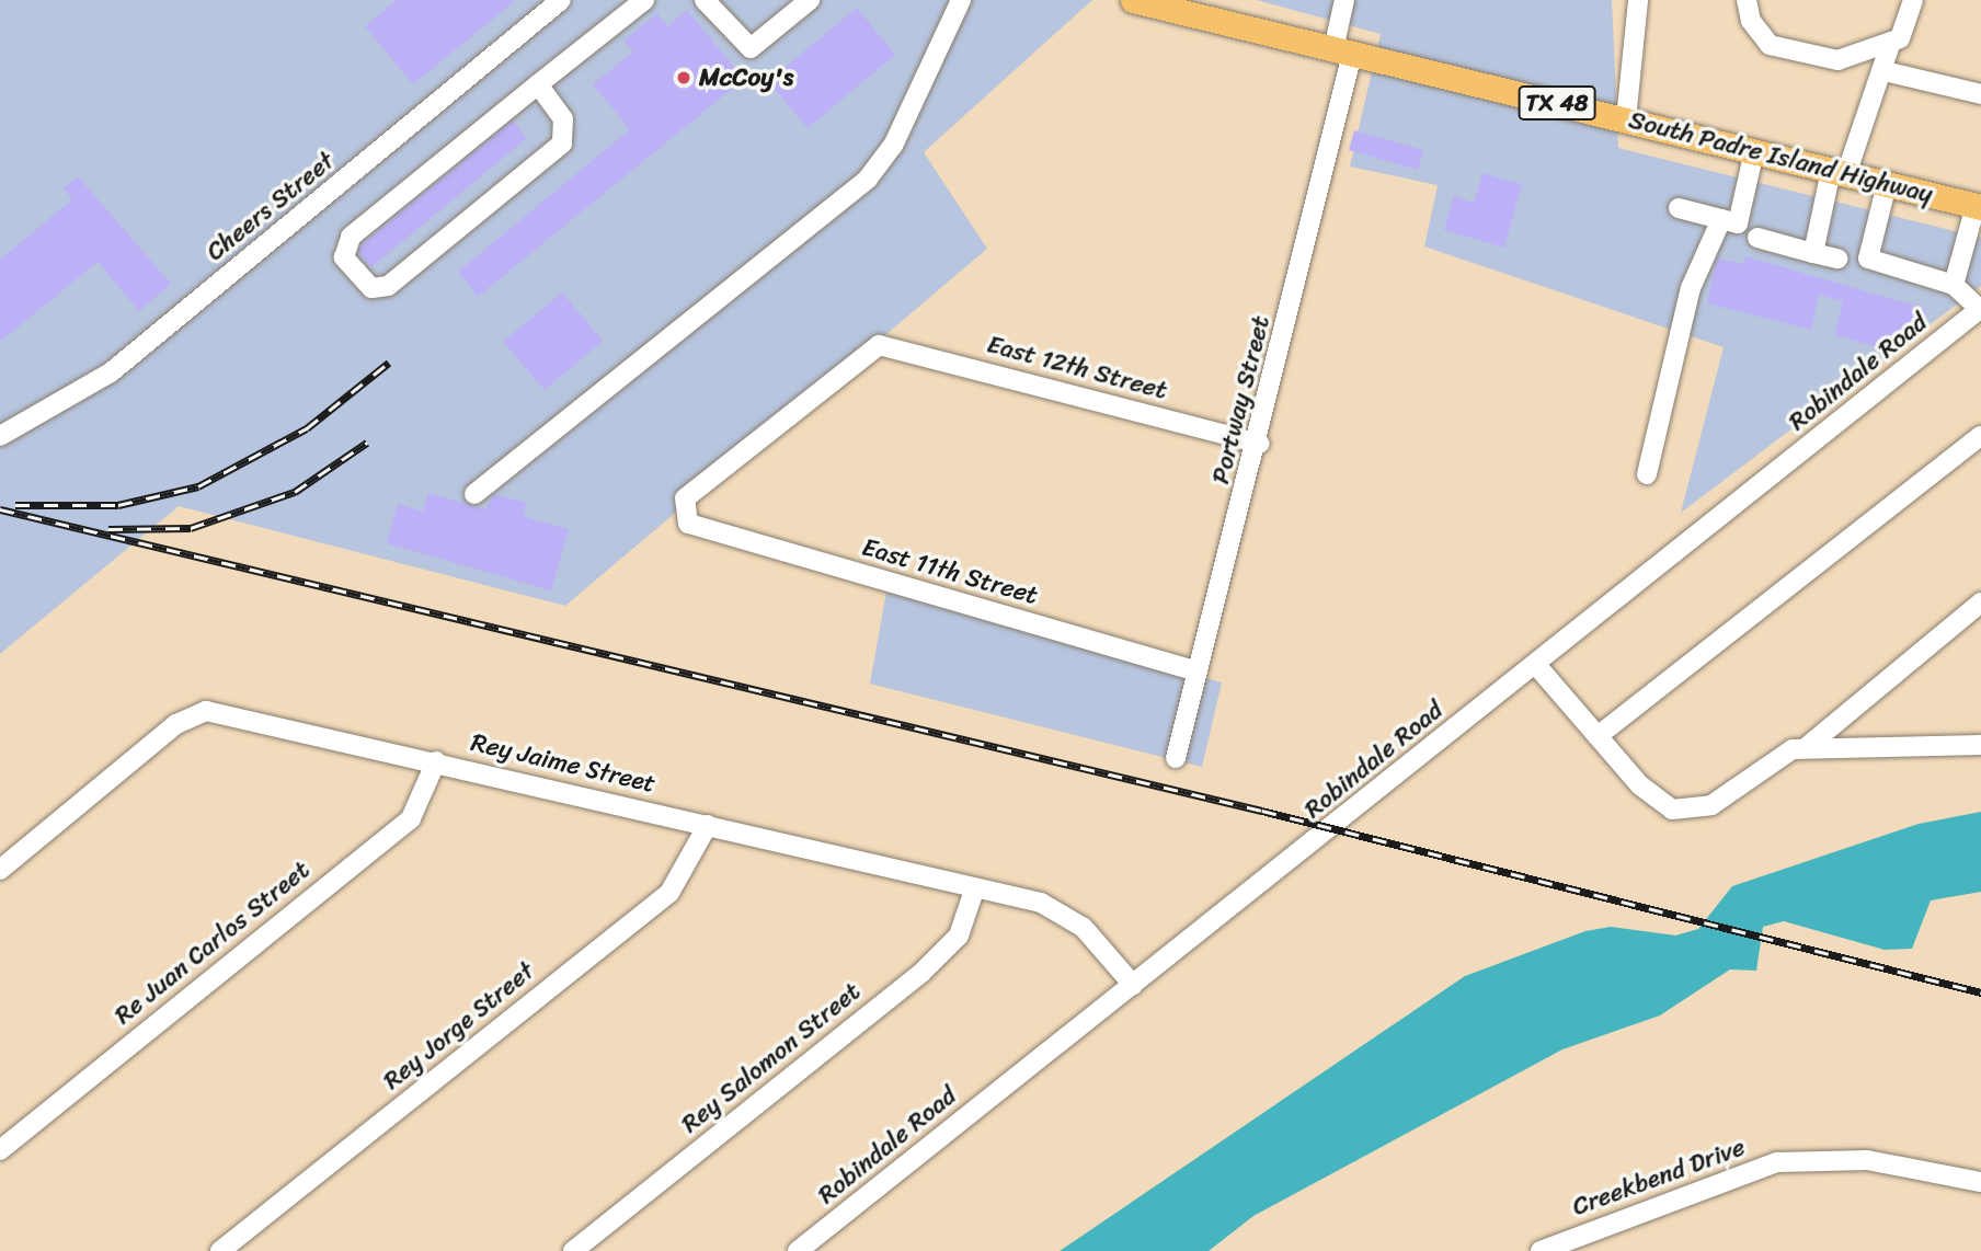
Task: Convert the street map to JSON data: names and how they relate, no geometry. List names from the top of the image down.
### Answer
{
  "streets": {
    "main road": ["TX 48", "South Padre Island Highway"],
    "street": [
      "Cheers Street",
      "East 12th Street",
      "Robindale Road",
      "Portway Street",
      "East 11th Street",
      "Rey Jaime Street",
      "Re Juan Carlos Street",
      "Rey Jorge Street",
      "Rey Salomon Street",
      "Creekbend Drive"
    ]
  },
  "crossings": [
    ["South Padre Island Highway", "Portway Street"],
    ["East 12th Street", "Portway Street"],
    ["East 12th Street", "East 11th Street"],
    ["Robindale Road", "Rey Jaime Street"],
    ["Portway Street", "East 11th Street"],
    ["Rey Jaime Street", "Re Juan Carlos Street"],
    ["Rey Jaime Street", "Rey Jorge Street"],
    ["Rey Jaime Street", "Rey Salomon Street"]
  ],
  "places": ["McCoy's"]
}
